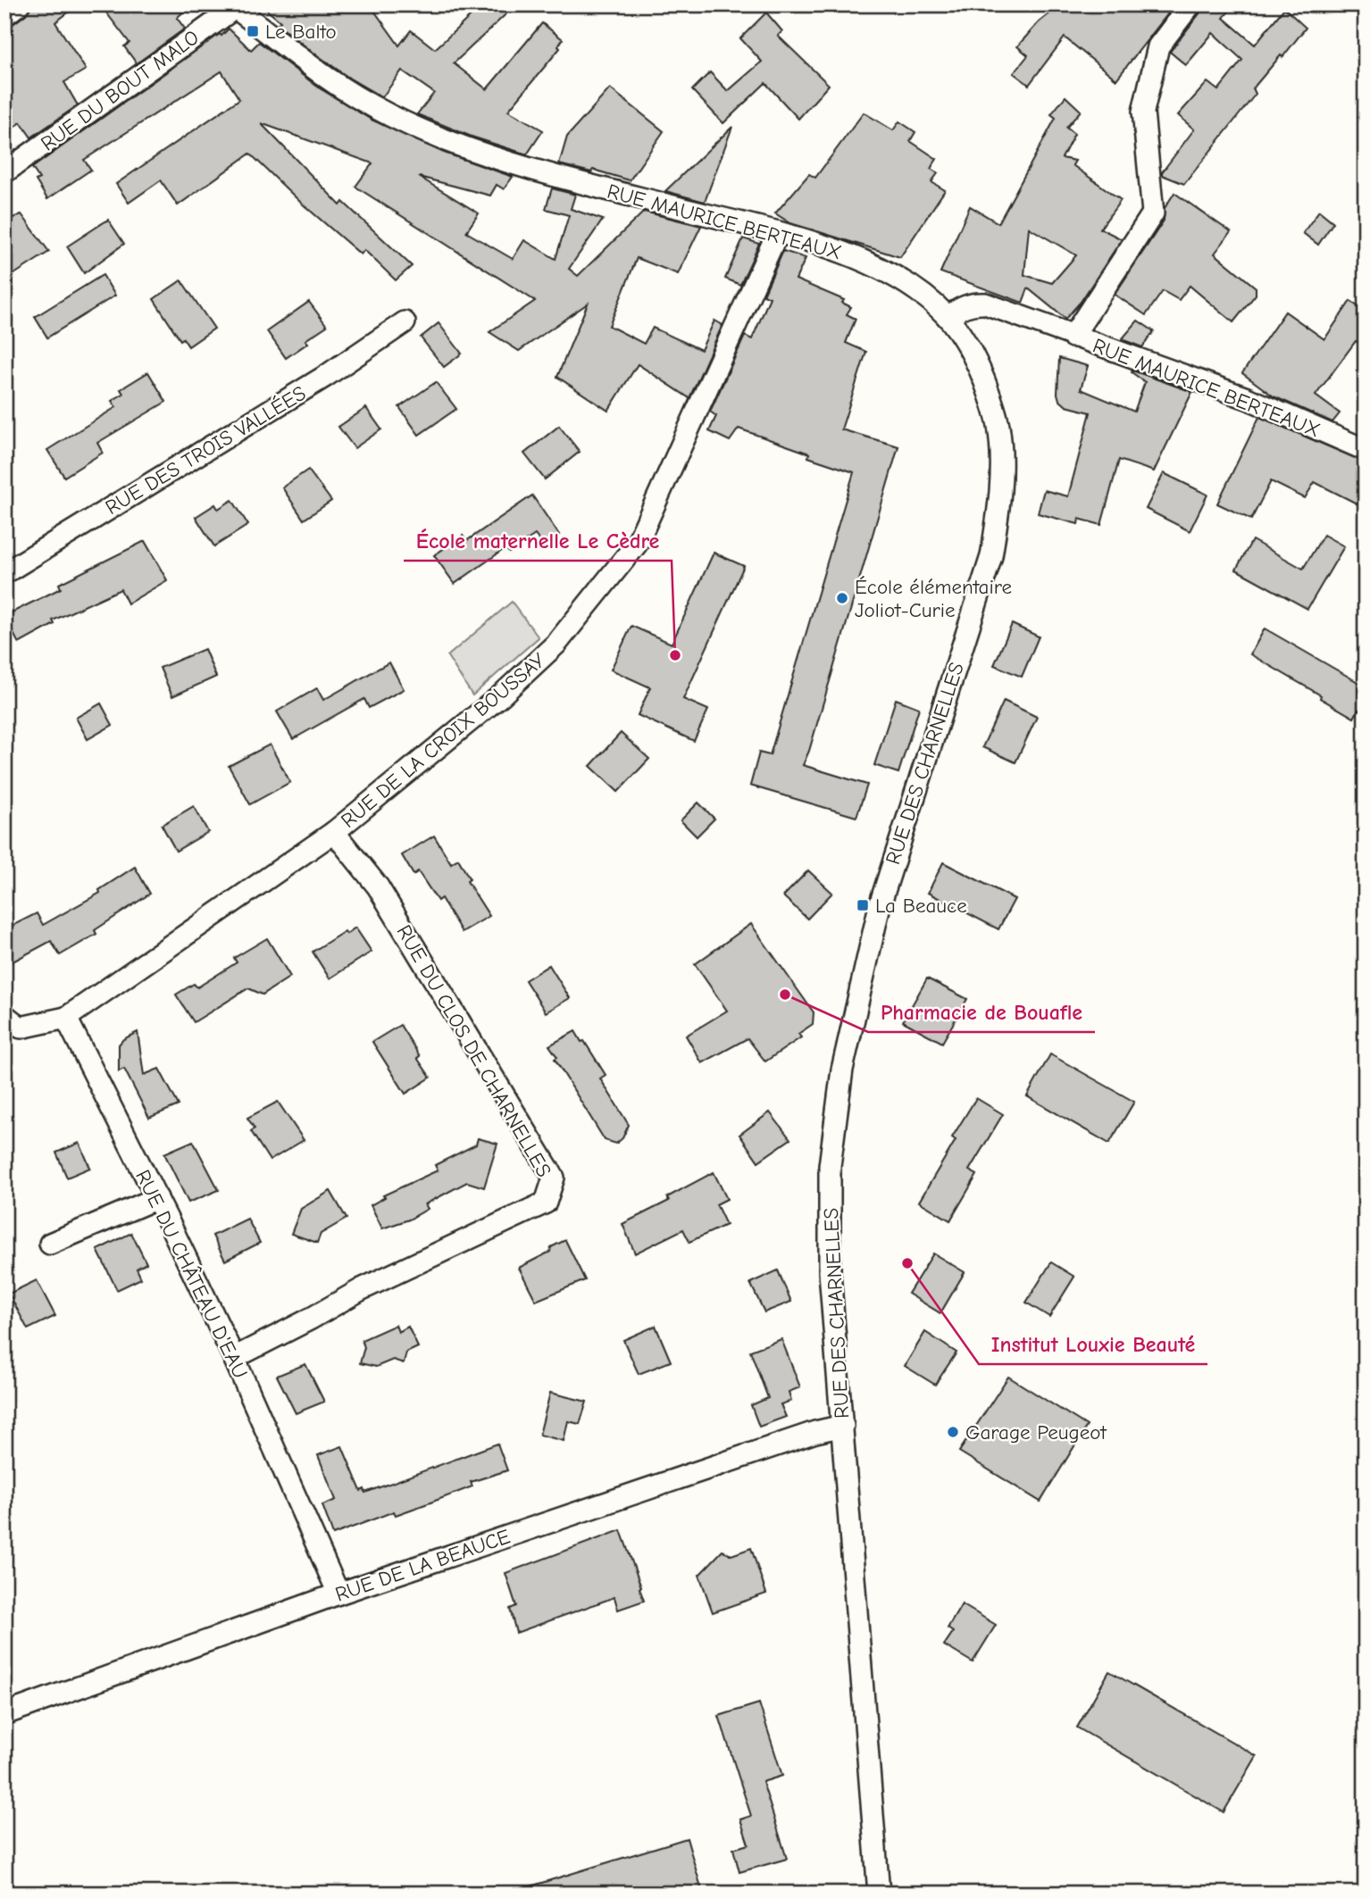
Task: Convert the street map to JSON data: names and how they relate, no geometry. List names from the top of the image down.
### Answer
{
  "streets": {
    "street": [
      "RUE DU BOUT MALO",
      "RUE MAURICE BERTEAUX",
      "RUE DES TROIS VALLÉES",
      "RUE DE LA CROIX BOUSSAY",
      "RUE DES CHARNELLES",
      "RUE DU CLOS DE CHARNELLES",
      "RUE DU CHÂTEAU D'EAU",
      "RUE DE LA BEAUCE"
    ]
  },
  "crossings": [
    ["RUE DU BOUT MALO", "RUE MAURICE BERTEAUX"],
    ["RUE MAURICE BERTEAUX", "RUE DE LA CROIX BOUSSAY"],
    ["RUE MAURICE BERTEAUX", "RUE DES CHARNELLES"],
    ["RUE DE LA CROIX BOUSSAY", "RUE DU CLOS DE CHARNELLES"],
    ["RUE DE LA CROIX BOUSSAY", "RUE DU CHÂTEAU D'EAU"],
    ["RUE DES CHARNELLES", "RUE DE LA BEAUCE"],
    ["RUE DU CLOS DE CHARNELLES", "RUE DU CHÂTEAU D'EAU"],
    ["RUE DU CHÂTEAU D'EAU", "RUE DE LA BEAUCE"]
  ],
  "places": {
    "transit": ["Le Balto", "La Beauce"],
    "other": [
      "École élémentaire Joliot-Curie",
      "École maternelle Le Cèdre",
      "Pharmacie de Bouafle",
      "Institut Louxie Beauté",
      "Garage Peugeot"
    ]
  }
}
